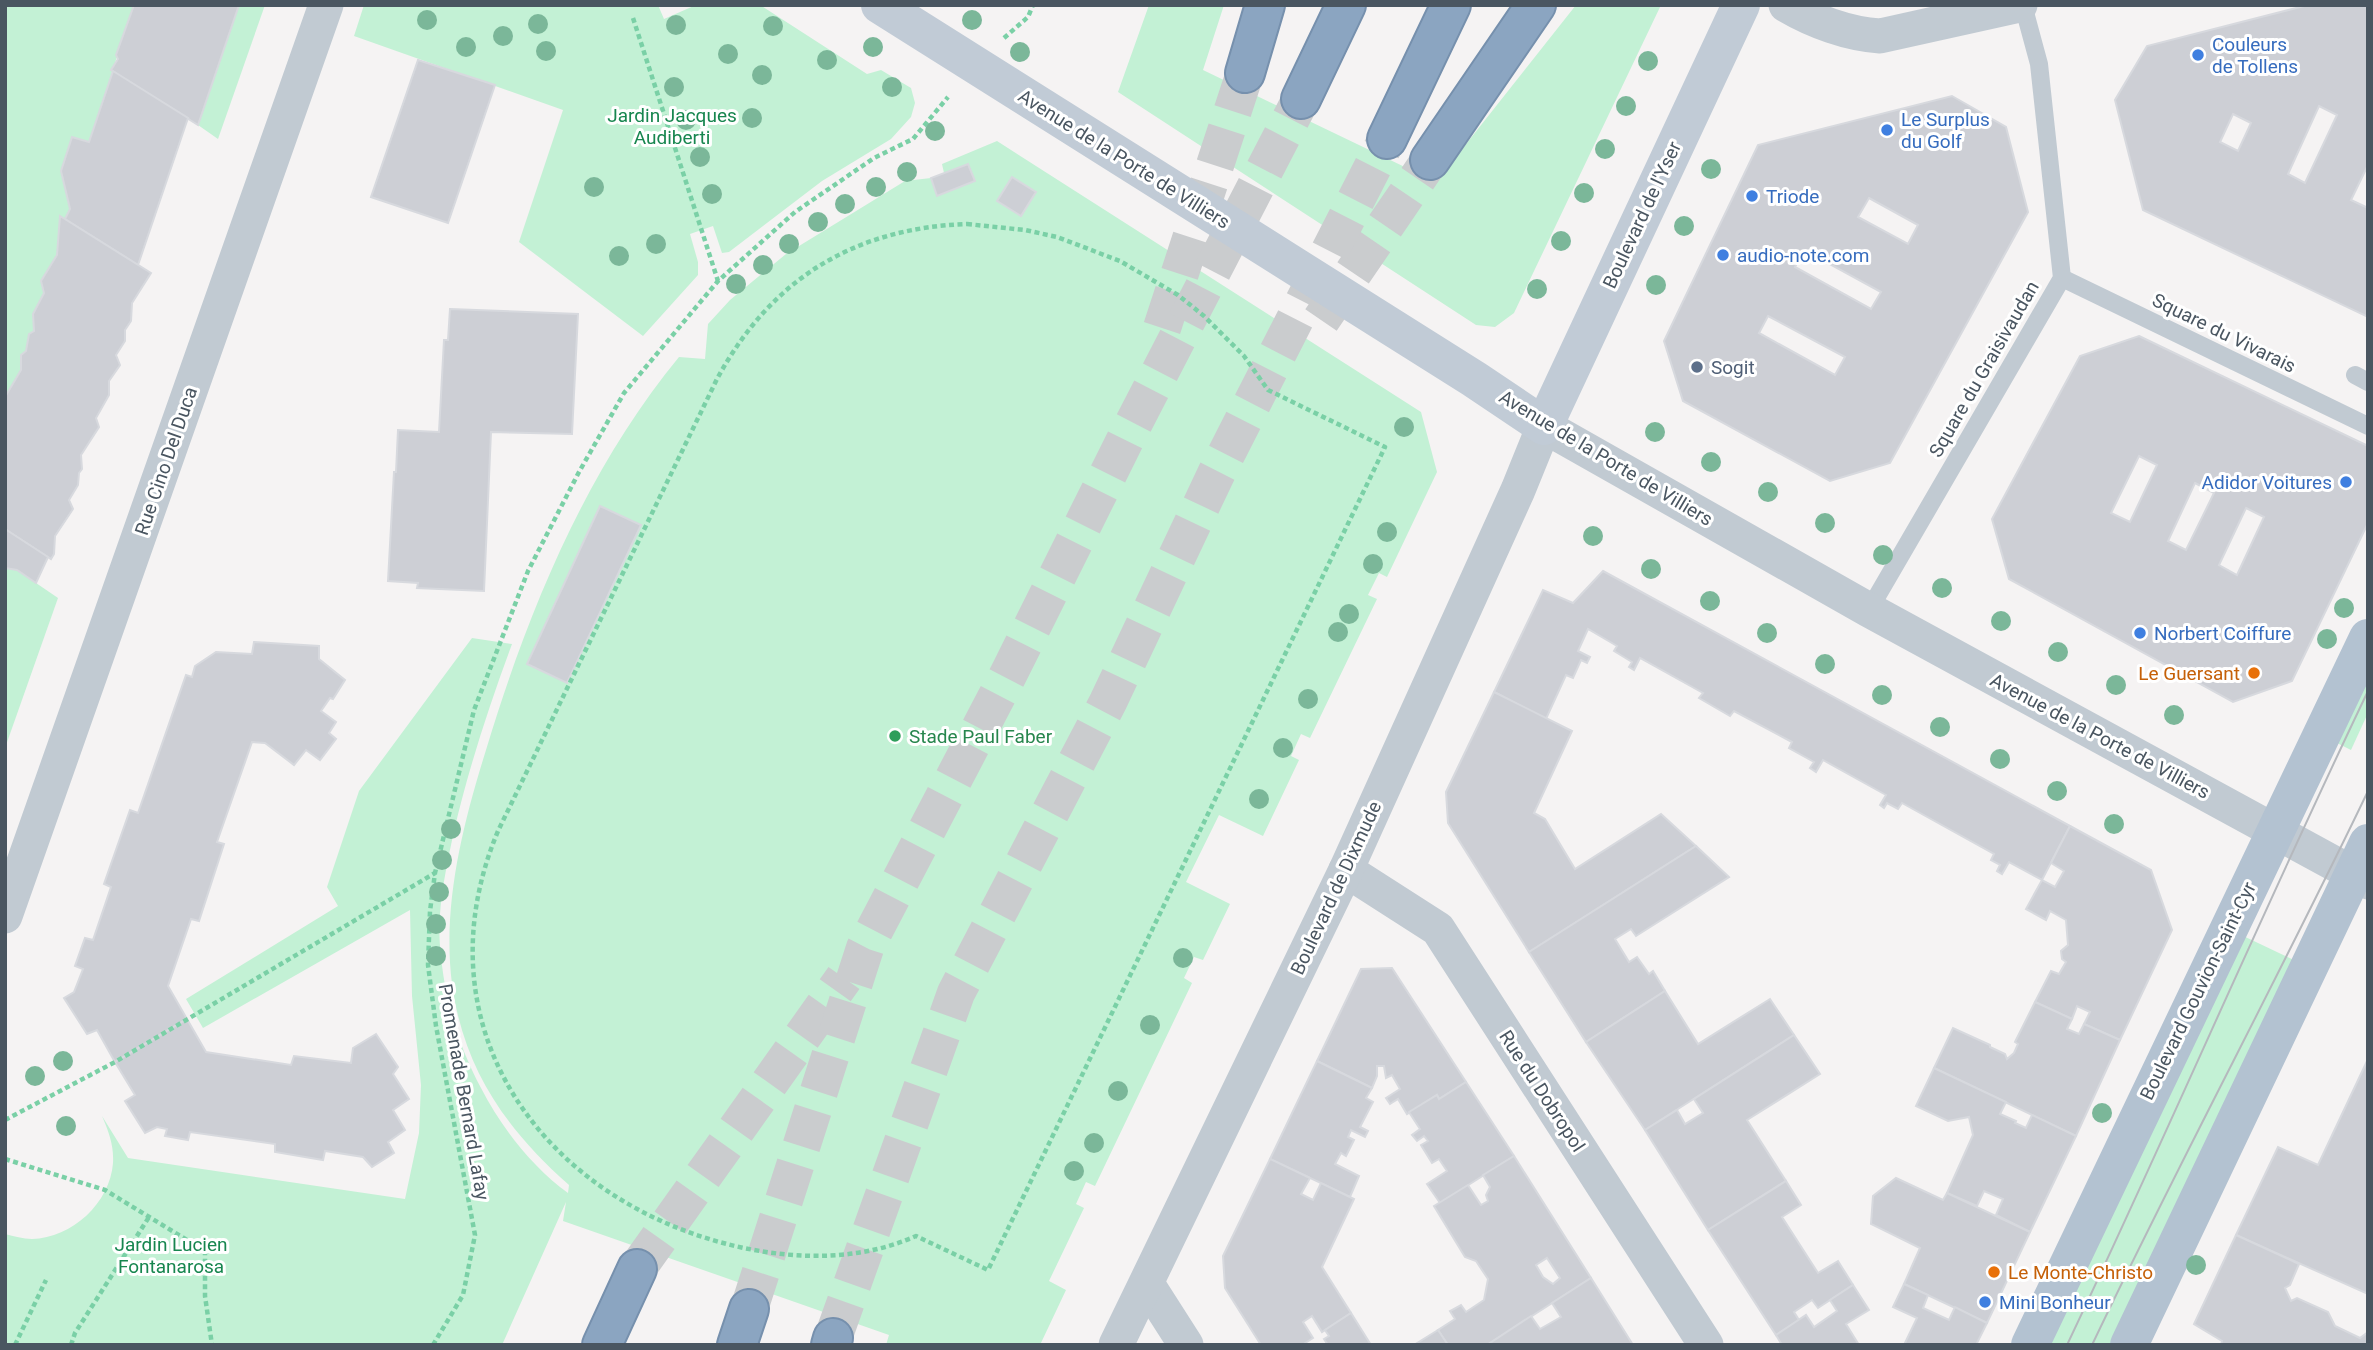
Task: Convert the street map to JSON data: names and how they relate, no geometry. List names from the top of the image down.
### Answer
{
  "streets": {
    "main road": ["Boulevard Gouvion-Saint-Cyr"],
    "street": [
      "Avenue de la Porte de Villiers",
      "Boulevard de l'Yser",
      "Rue Cino Del Duca",
      "Boulevard de Dixmude",
      "Rue du Dobropol"
    ],
    "lane": ["Square du Vivarais", "Square du Graisivaudan"],
    "path": ["Promenade Bernard Lafay"]
  },
  "crossings": [
    ["Avenue de la Porte de Villiers", "Boulevard de l'Yser"],
    ["Avenue de la Porte de Villiers", "Square du Graisivaudan"],
    ["Avenue de la Porte de Villiers", "Boulevard de Dixmude"],
    ["Avenue de la Porte de Villiers", "Boulevard Gouvion-Saint-Cyr"],
    ["Avenue de la Porte de Villiers", "Promenade Bernard Lafay"],
    ["Boulevard de l'Yser", "Boulevard de Dixmude"],
    ["Square du Vivarais", "Square du Graisivaudan"],
    ["Boulevard de Dixmude", "Rue du Dobropol"]
  ],
  "parks": ["Jardin Jacques Audiberti", "Jardin Lucien Fontanarosa"],
  "places": [
    "Couleurs de Tollens",
    "Le Surplus du Golf",
    "Triode",
    "audio-note.com",
    "Sogit",
    "Adidor Voitures",
    "Norbert Coiffure",
    "Le Guersant",
    "Stade Paul Faber",
    "Le Monte-Christo",
    "Mini Bonheur"
  ]
}
